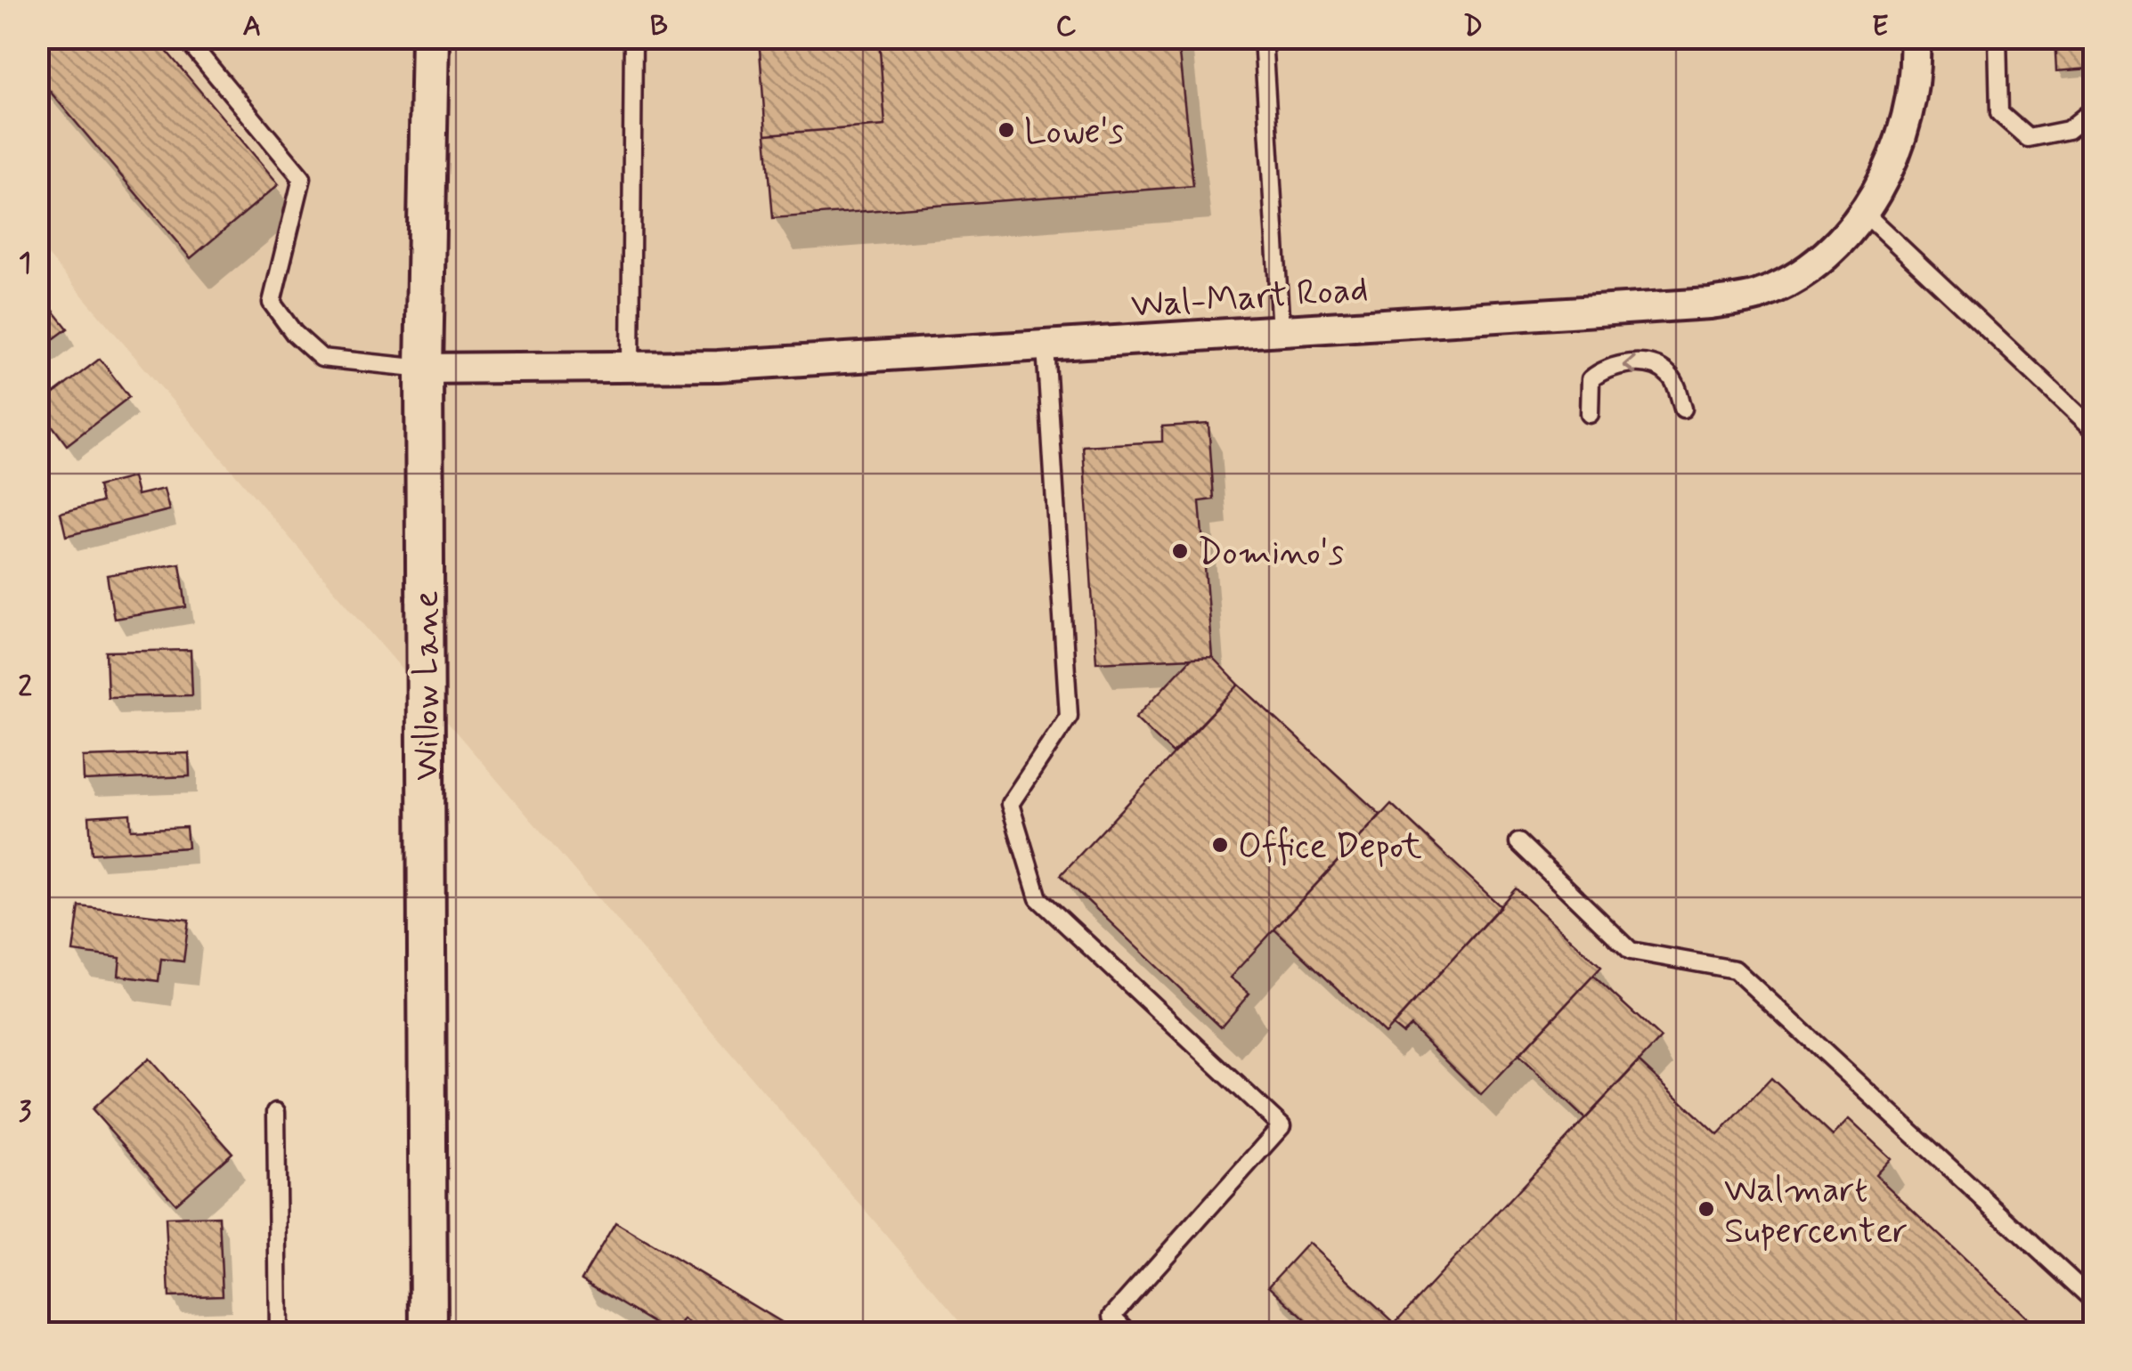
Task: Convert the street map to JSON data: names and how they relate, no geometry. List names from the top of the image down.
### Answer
{
  "streets": {
    "street": ["Wal-Mart Road", "Willow Lane"]
  },
  "crossings": [
    ["Wal-Mart Road", "Willow Lane"]
  ],
  "places": [
    "Lowe's",
    "Domino's",
    "Office Depot",
    "Walmart Supercenter"
  ],
  "grid": {
    "columns": [
      "A",
      "B",
      "C",
      "D",
      "E"
    ],
    "rows": ["1", "2", "3"]
  }
}
